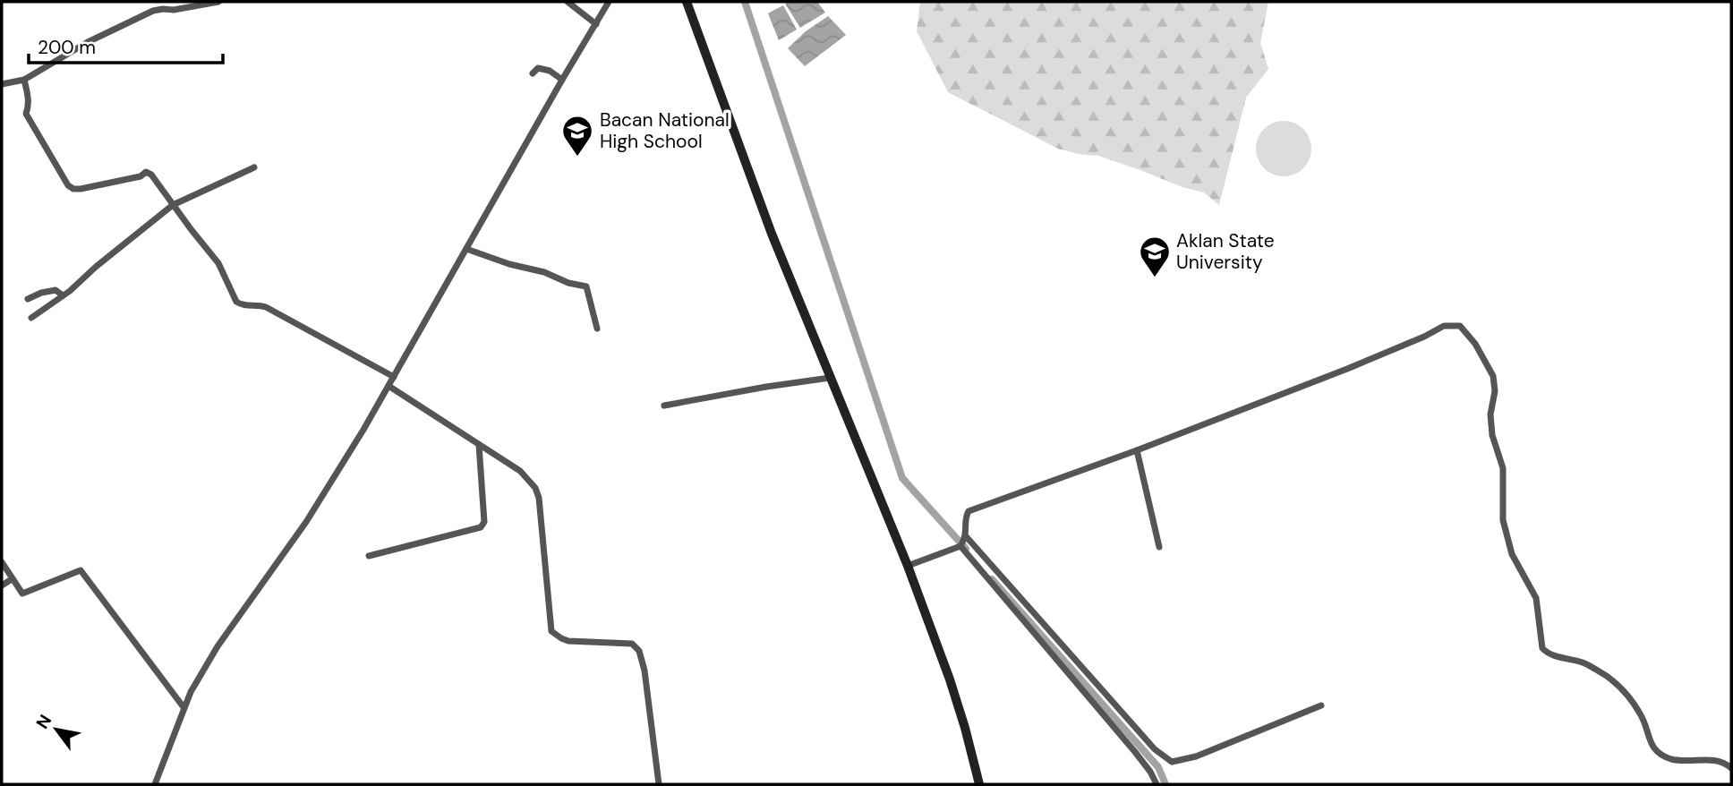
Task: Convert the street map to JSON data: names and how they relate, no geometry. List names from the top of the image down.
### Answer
{
  "places": {
    "school or university": ["Bacan National High School", "Aklan State University"]
  },
  "scale_bar": "200 m",
  "north": "top left"
}
